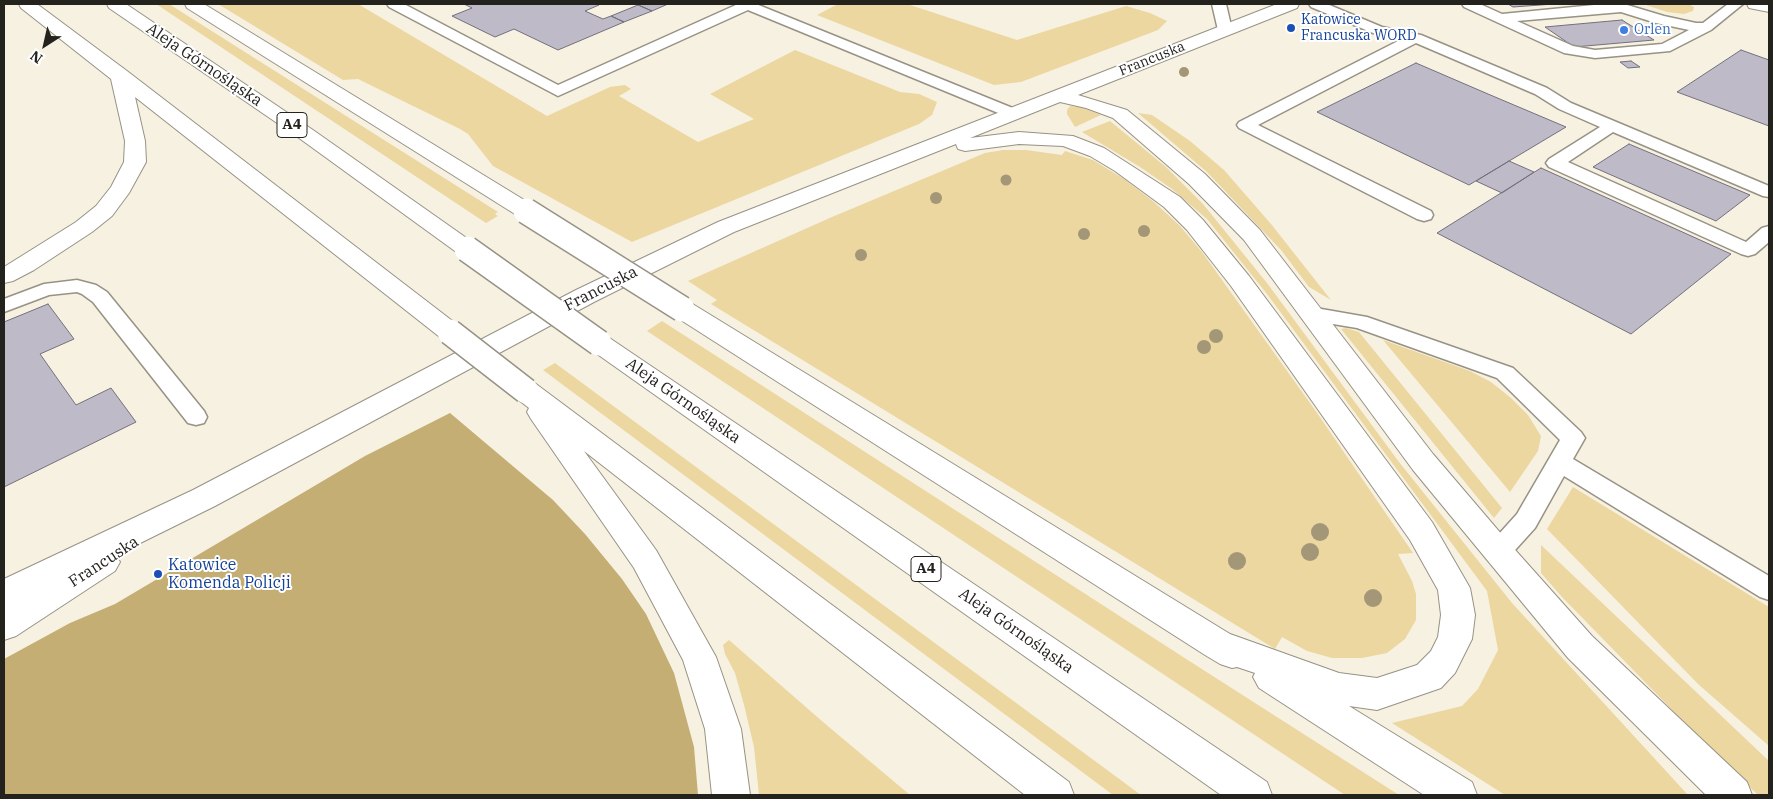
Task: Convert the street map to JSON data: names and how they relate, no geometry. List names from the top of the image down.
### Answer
{
  "streets": {
    "main road": ["Francuska", "Aleja Górnośląska", "A4"]
  },
  "places": ["Katowice Francuska WORD", "Orlen", "Katowice Komenda Policji"],
  "north": "bottom left"
}
